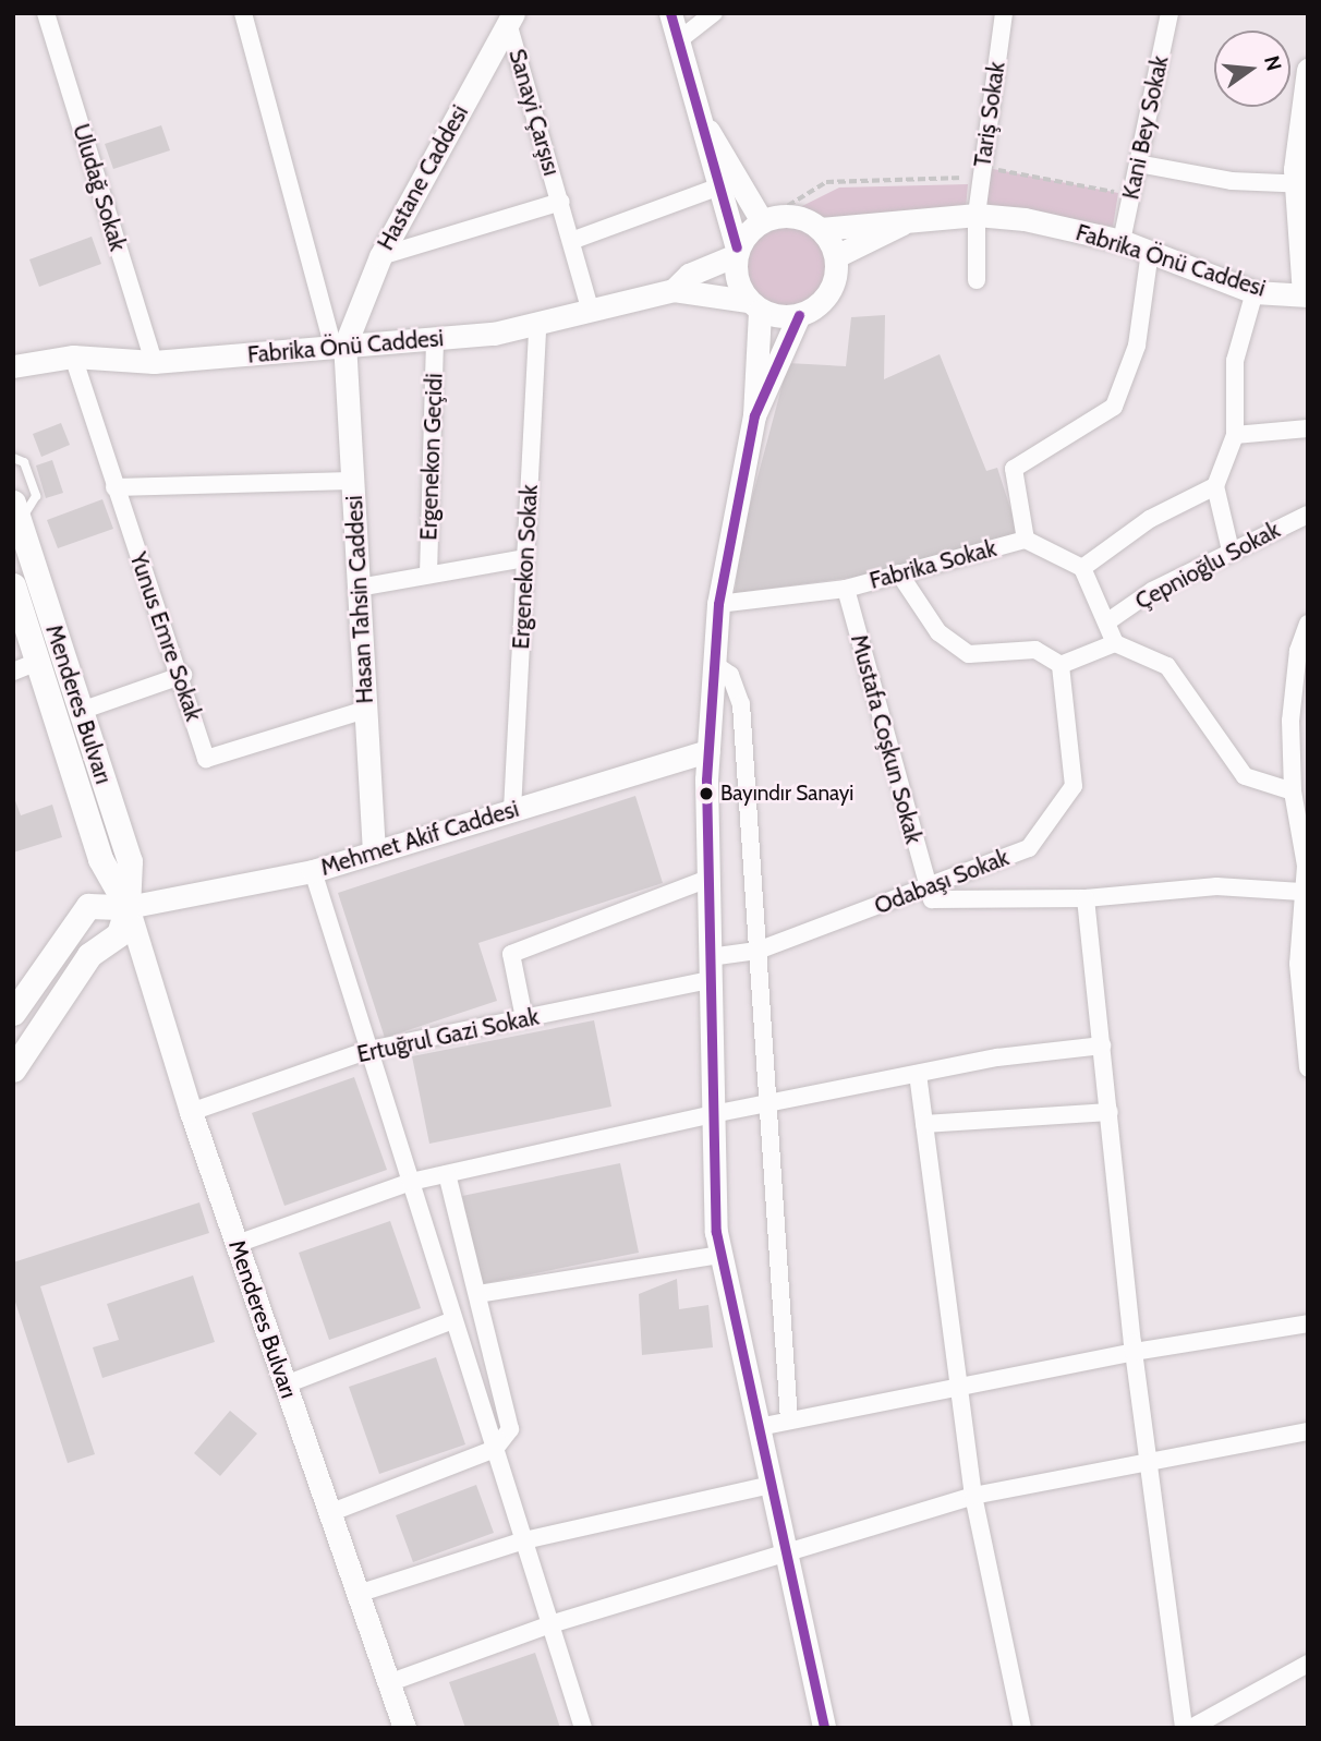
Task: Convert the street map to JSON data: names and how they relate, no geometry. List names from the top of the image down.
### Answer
{
  "streets": {
    "main road": ["Menderes Bulvarı", "Mehmet Akif Caddesi"],
    "street": [
      "Sanayi Çarşısı",
      "Tariş Sokak",
      "Kani Bey Sokak",
      "Hastane Caddesi",
      "Uludağ Sokak",
      "Fabrika Önü Caddesi",
      "Ergenekon Geçidi",
      "Fabrika Sokak",
      "Çepnioğlu Sokak",
      "Ergenekon Sokak",
      "Hasan Tahsin Caddesi",
      "Yunus Emre Sokak",
      "Mustafa Coşkun Sokak",
      "Odabaşı Sokak",
      "Ertuğrul Gazi Sokak"
    ]
  },
  "crossings": [
    ["Sanayi Çarşısı", "Hastane Caddesi"],
    ["Sanayi Çarşısı", "Fabrika Önü Caddesi"],
    ["Tariş Sokak", "Fabrika Önü Caddesi"],
    ["Kani Bey Sokak", "Fabrika Önü Caddesi"],
    ["Hastane Caddesi", "Fabrika Önü Caddesi"],
    ["Hastane Caddesi", "Hasan Tahsin Caddesi"],
    ["Uludağ Sokak", "Fabrika Önü Caddesi"],
    ["Fabrika Önü Caddesi", "Ergenekon Geçidi"],
    ["Fabrika Önü Caddesi", "Ergenekon Sokak"],
    ["Fabrika Önü Caddesi", "Hasan Tahsin Caddesi"],
    ["Fabrika Önü Caddesi", "Yunus Emre Sokak"],
    ["Ergenekon Geçidi", "Ergenekon Sokak"],
    ["Ergenekon Geçidi", "Hasan Tahsin Caddesi"],
    ["Fabrika Sokak", "Mustafa Coşkun Sokak"],
    ["Ergenekon Sokak", "Mehmet Akif Caddesi"],
    ["Hasan Tahsin Caddesi", "Yunus Emre Sokak"],
    ["Hasan Tahsin Caddesi", "Mehmet Akif Caddesi"],
    ["Menderes Bulvarı", "Mehmet Akif Caddesi"],
    ["Menderes Bulvarı", "Ertuğrul Gazi Sokak"],
    ["Mustafa Coşkun Sokak", "Odabaşı Sokak"],
    ["Odabaşı Sokak", "Ertuğrul Gazi Sokak"]
  ],
  "places": ["Bayındır Sanayi"],
  "north": "right"
}
